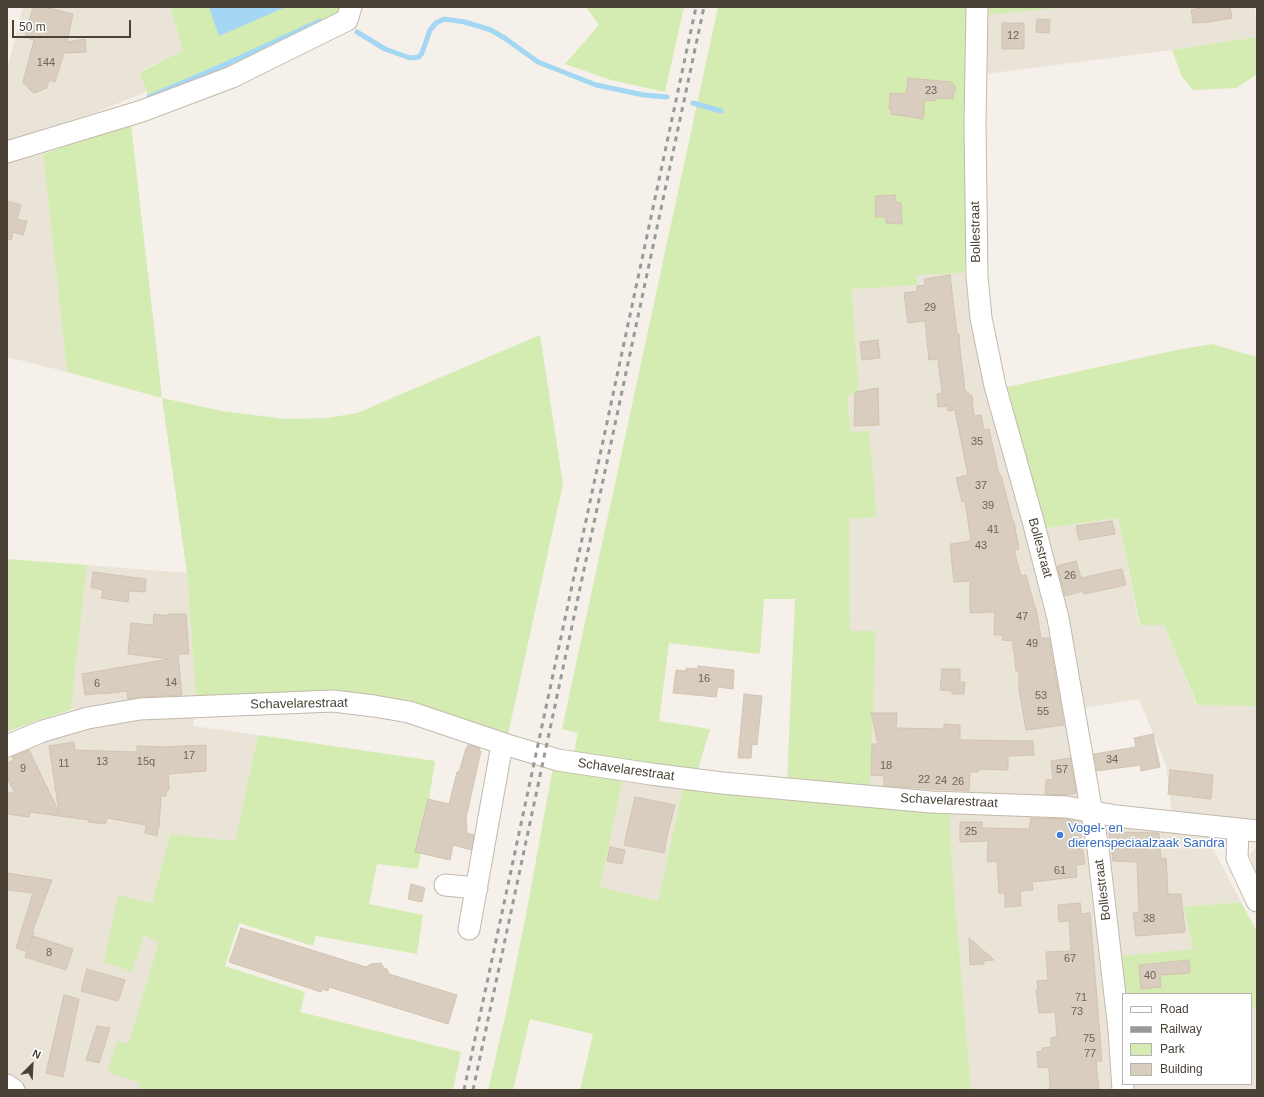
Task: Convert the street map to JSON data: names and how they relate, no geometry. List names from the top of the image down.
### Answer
{
  "streets": {
    "street": ["Bollestraat", "Schavelarestraat"]
  },
  "crossings": [
    ["Bollestraat", "Schavelarestraat"]
  ],
  "places": ["Vogel- en dierenspeciaalzaak Sandra"],
  "house_numbers": [
    "12",
    "144",
    "23",
    "29",
    "35",
    "37",
    "39",
    "41",
    "43",
    "26",
    "47",
    "49",
    "16",
    "14",
    "6",
    "53",
    "55",
    "17",
    "34",
    "13",
    "15q",
    "11",
    "18",
    "9",
    "57",
    "22",
    "24",
    "26",
    "25",
    "61",
    "38",
    "8",
    "67",
    "40",
    "71",
    "73",
    "75",
    "77"
  ],
  "legend": [
    "Road",
    "Railway",
    "Park",
    "Building"
  ],
  "scale_bar": "50 m",
  "north": "top right"
}
